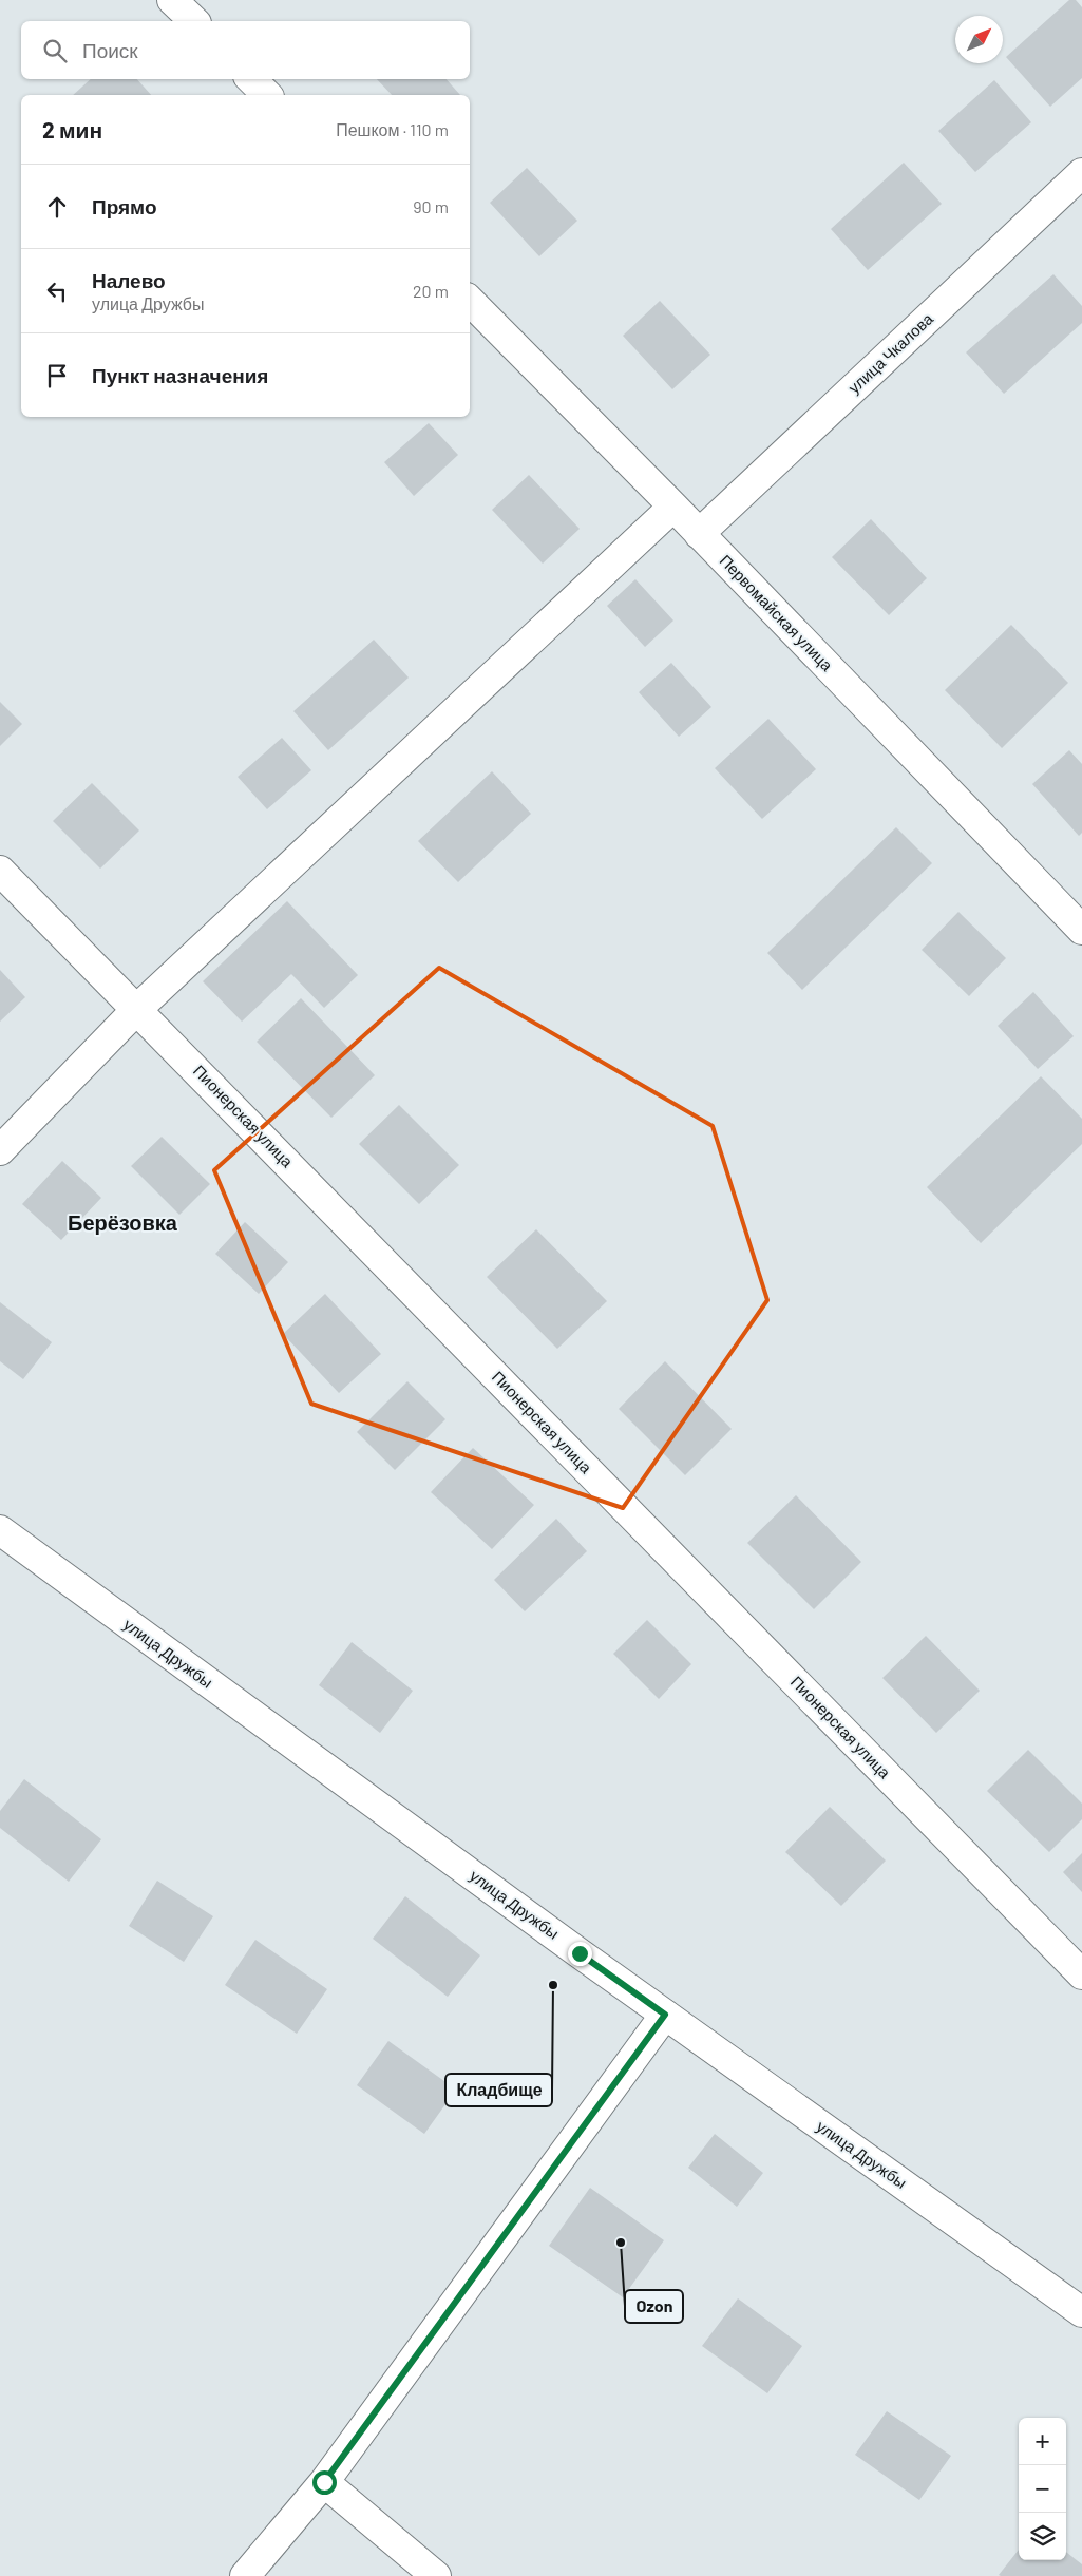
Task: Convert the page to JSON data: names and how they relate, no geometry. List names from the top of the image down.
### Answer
{
  "streets": {
    "street": [
      "улица Чкалова",
      "Первомайская улица",
      "Пионерская улица",
      "улица Дружбы"
    ]
  },
  "crossings": [
    ["улица Чкалова", "Первомайская улица"]
  ],
  "districts": ["Берёзовка"],
  "places": ["Кладбище", "Ozon"],
  "north": "top right",
  "page": {
    "search": "Поиск",
    "heading": ["2 мин", "Пешком · 110 m"],
    "list": [
      ["Прямо", "90 m"],
      ["Налево", "улица Дружбы", "20 m"],
      "Пункт назначения"
    ],
    "map_buttons": ["+", "−"]
  }
}
